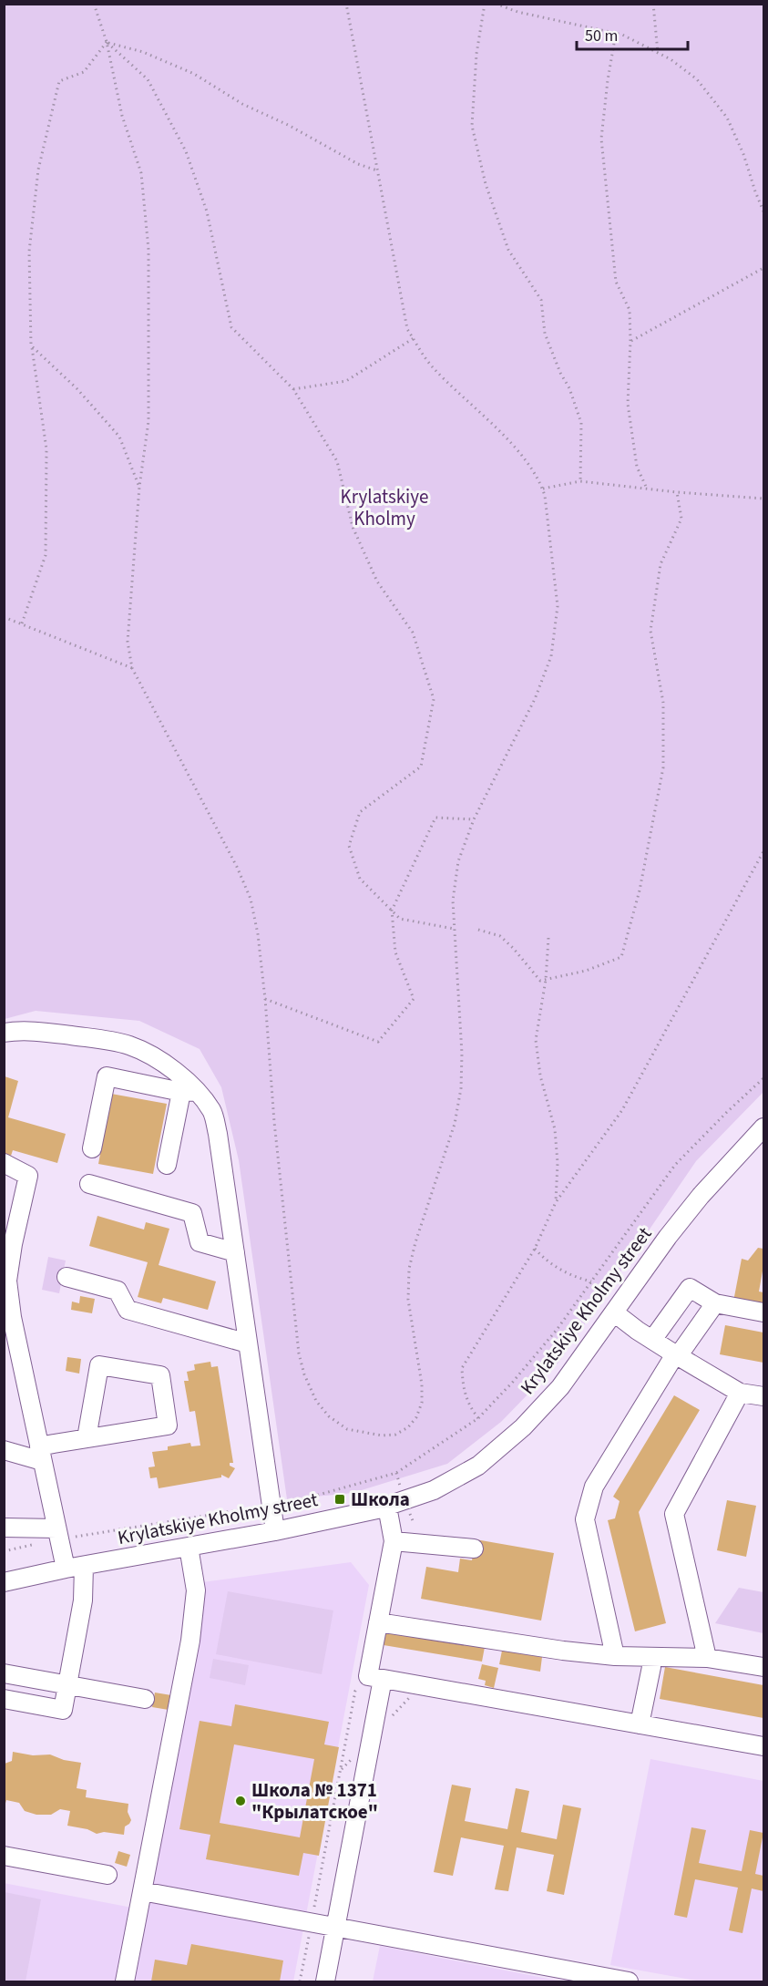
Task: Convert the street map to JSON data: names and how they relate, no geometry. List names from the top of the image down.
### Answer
{
  "streets": {
    "street": ["Krylatskiye Kholmy street"]
  },
  "parks": ["Krylatskiye Kholmy"],
  "places": {
    "transit": ["Школа"],
    "other": ["Школа № 1371 \"Крылатское\""]
  },
  "scale_bar": "50 m"
}
